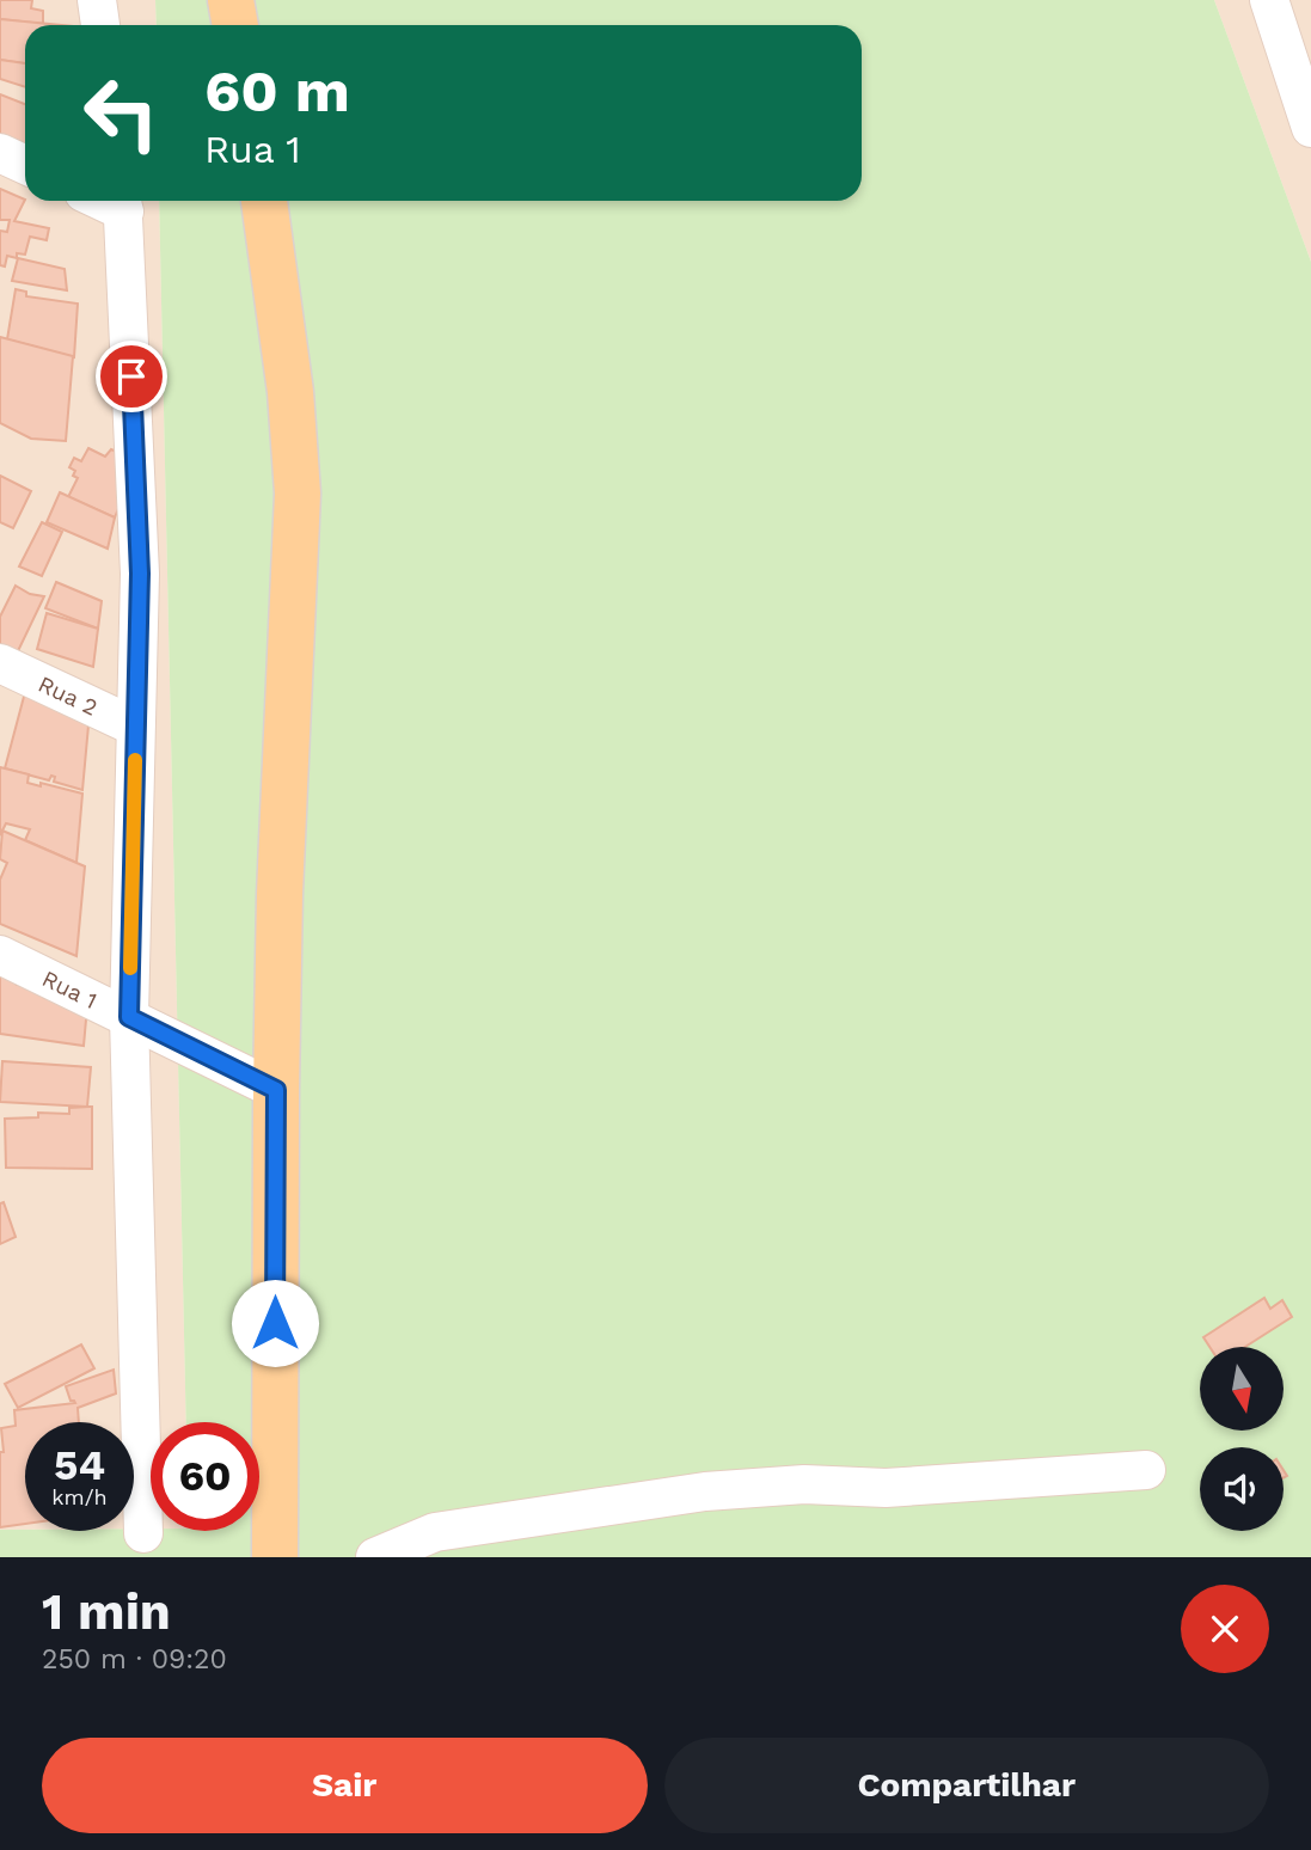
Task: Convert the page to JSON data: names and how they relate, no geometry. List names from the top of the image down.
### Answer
{
  "streets": {
    "street": ["Rua 2", "Rua 1"]
  },
  "north": "bottom",
  "page": {
    "turn": ["60 m", "Rua 1"],
    "speed": "54 km/h",
    "limit": "60",
    "heading": ["1 min", "250 m · 09:20"],
    "buttons": ["Sair", "Compartilhar"]
  }
}
